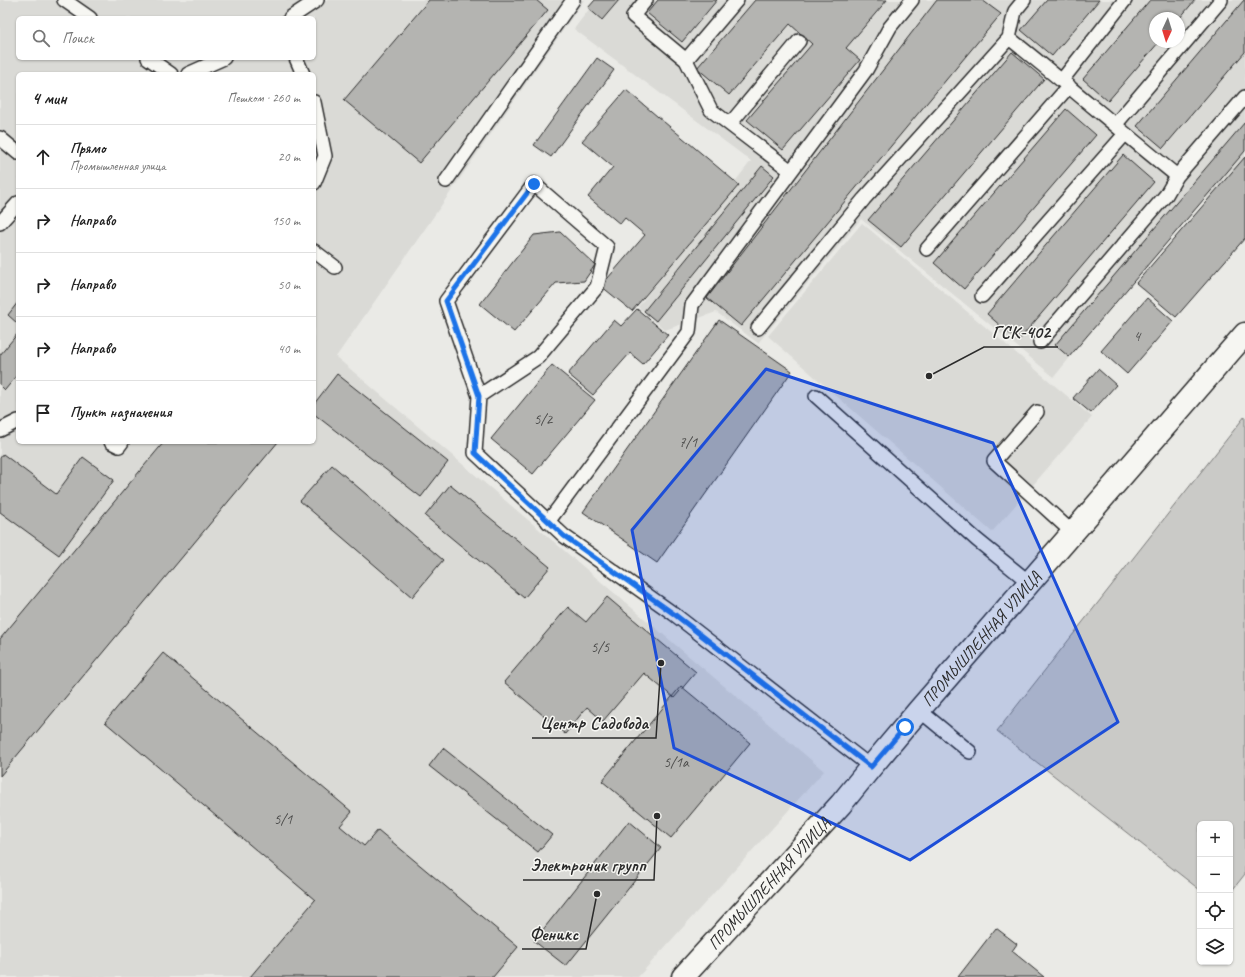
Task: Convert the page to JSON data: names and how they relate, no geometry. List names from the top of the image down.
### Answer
{
  "streets": {
    "street": ["ПРОМЫШЛЕННАЯ УЛИЦА"]
  },
  "places": [
    "ГСК-402",
    "Центр Садовода",
    "Электроник групп",
    "Феникс"
  ],
  "house_numbers": [
    "4",
    "5/2",
    "7/1",
    "5/5",
    "5/1а",
    "5/1"
  ],
  "north": "bottom",
  "page": {
    "search": "Поиск",
    "heading": ["4 мин", "Пешком · 260 m"],
    "list": [
      ["Прямо", "Промышленная улица", "20 m"],
      ["Направо", "150 m"],
      ["Направо", "50 m"],
      ["Направо", "40 m"],
      "Пункт назначения"
    ],
    "map_buttons": ["+", "−"]
  }
}
